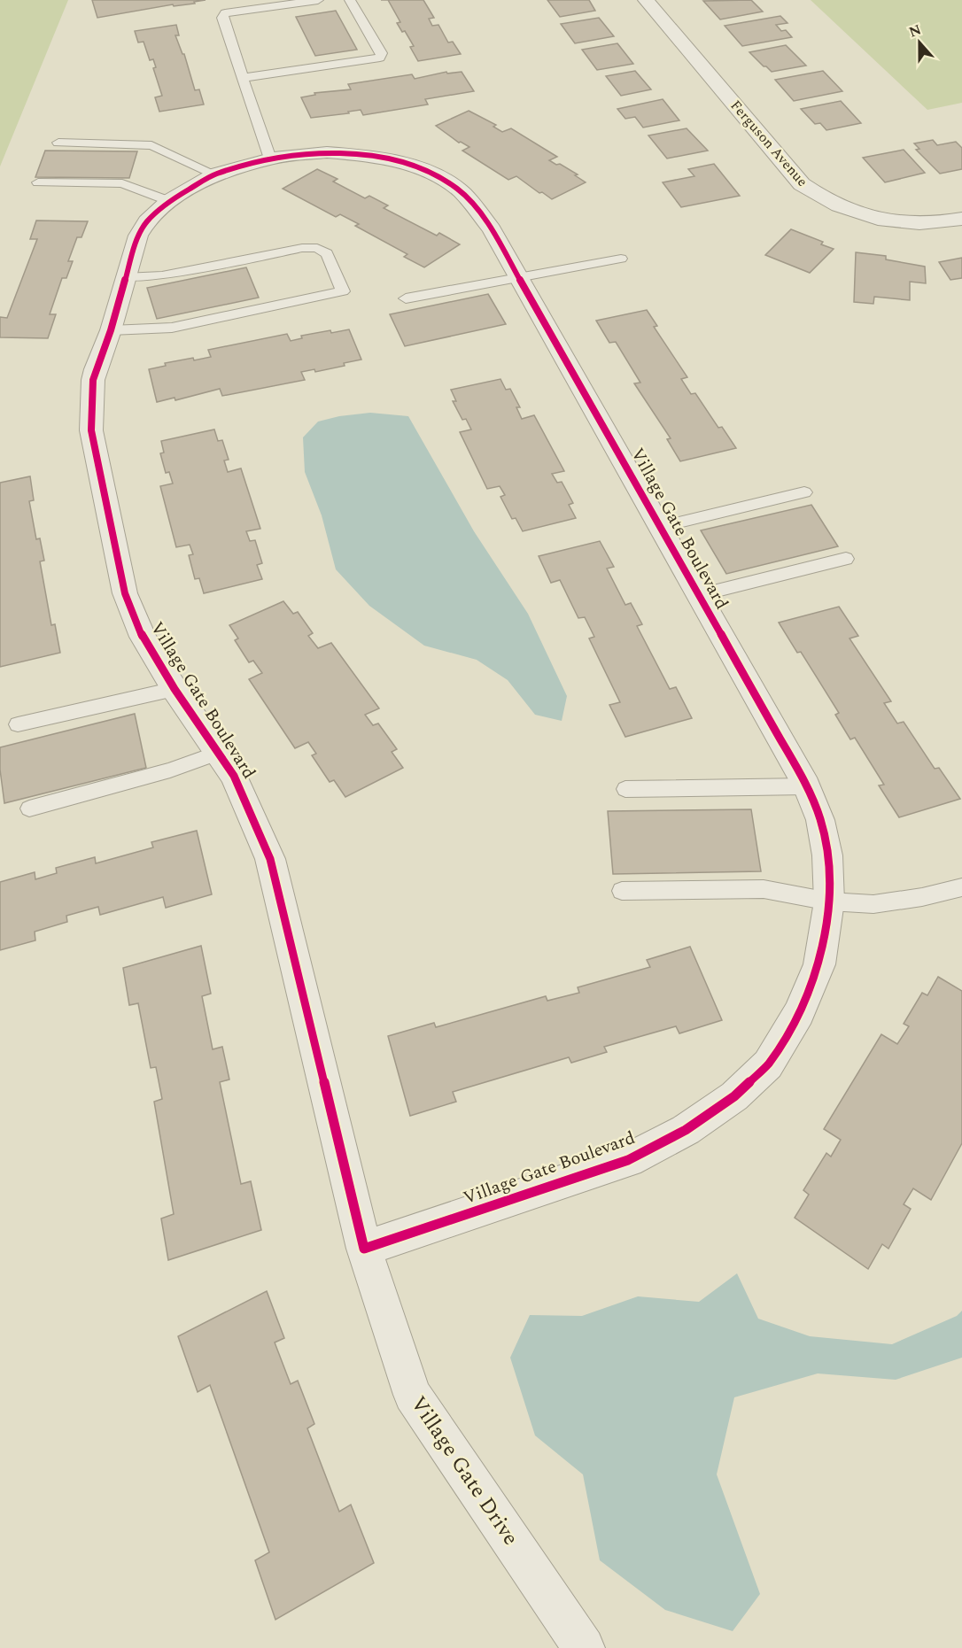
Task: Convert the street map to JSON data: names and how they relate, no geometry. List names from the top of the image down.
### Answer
{
  "streets": {
    "street": ["Ferguson Avenue", "Village Gate Boulevard", "Village Gate Drive"]
  },
  "crossings": [
    ["Village Gate Boulevard", "Village Gate Drive"]
  ],
  "north": "top"
}
